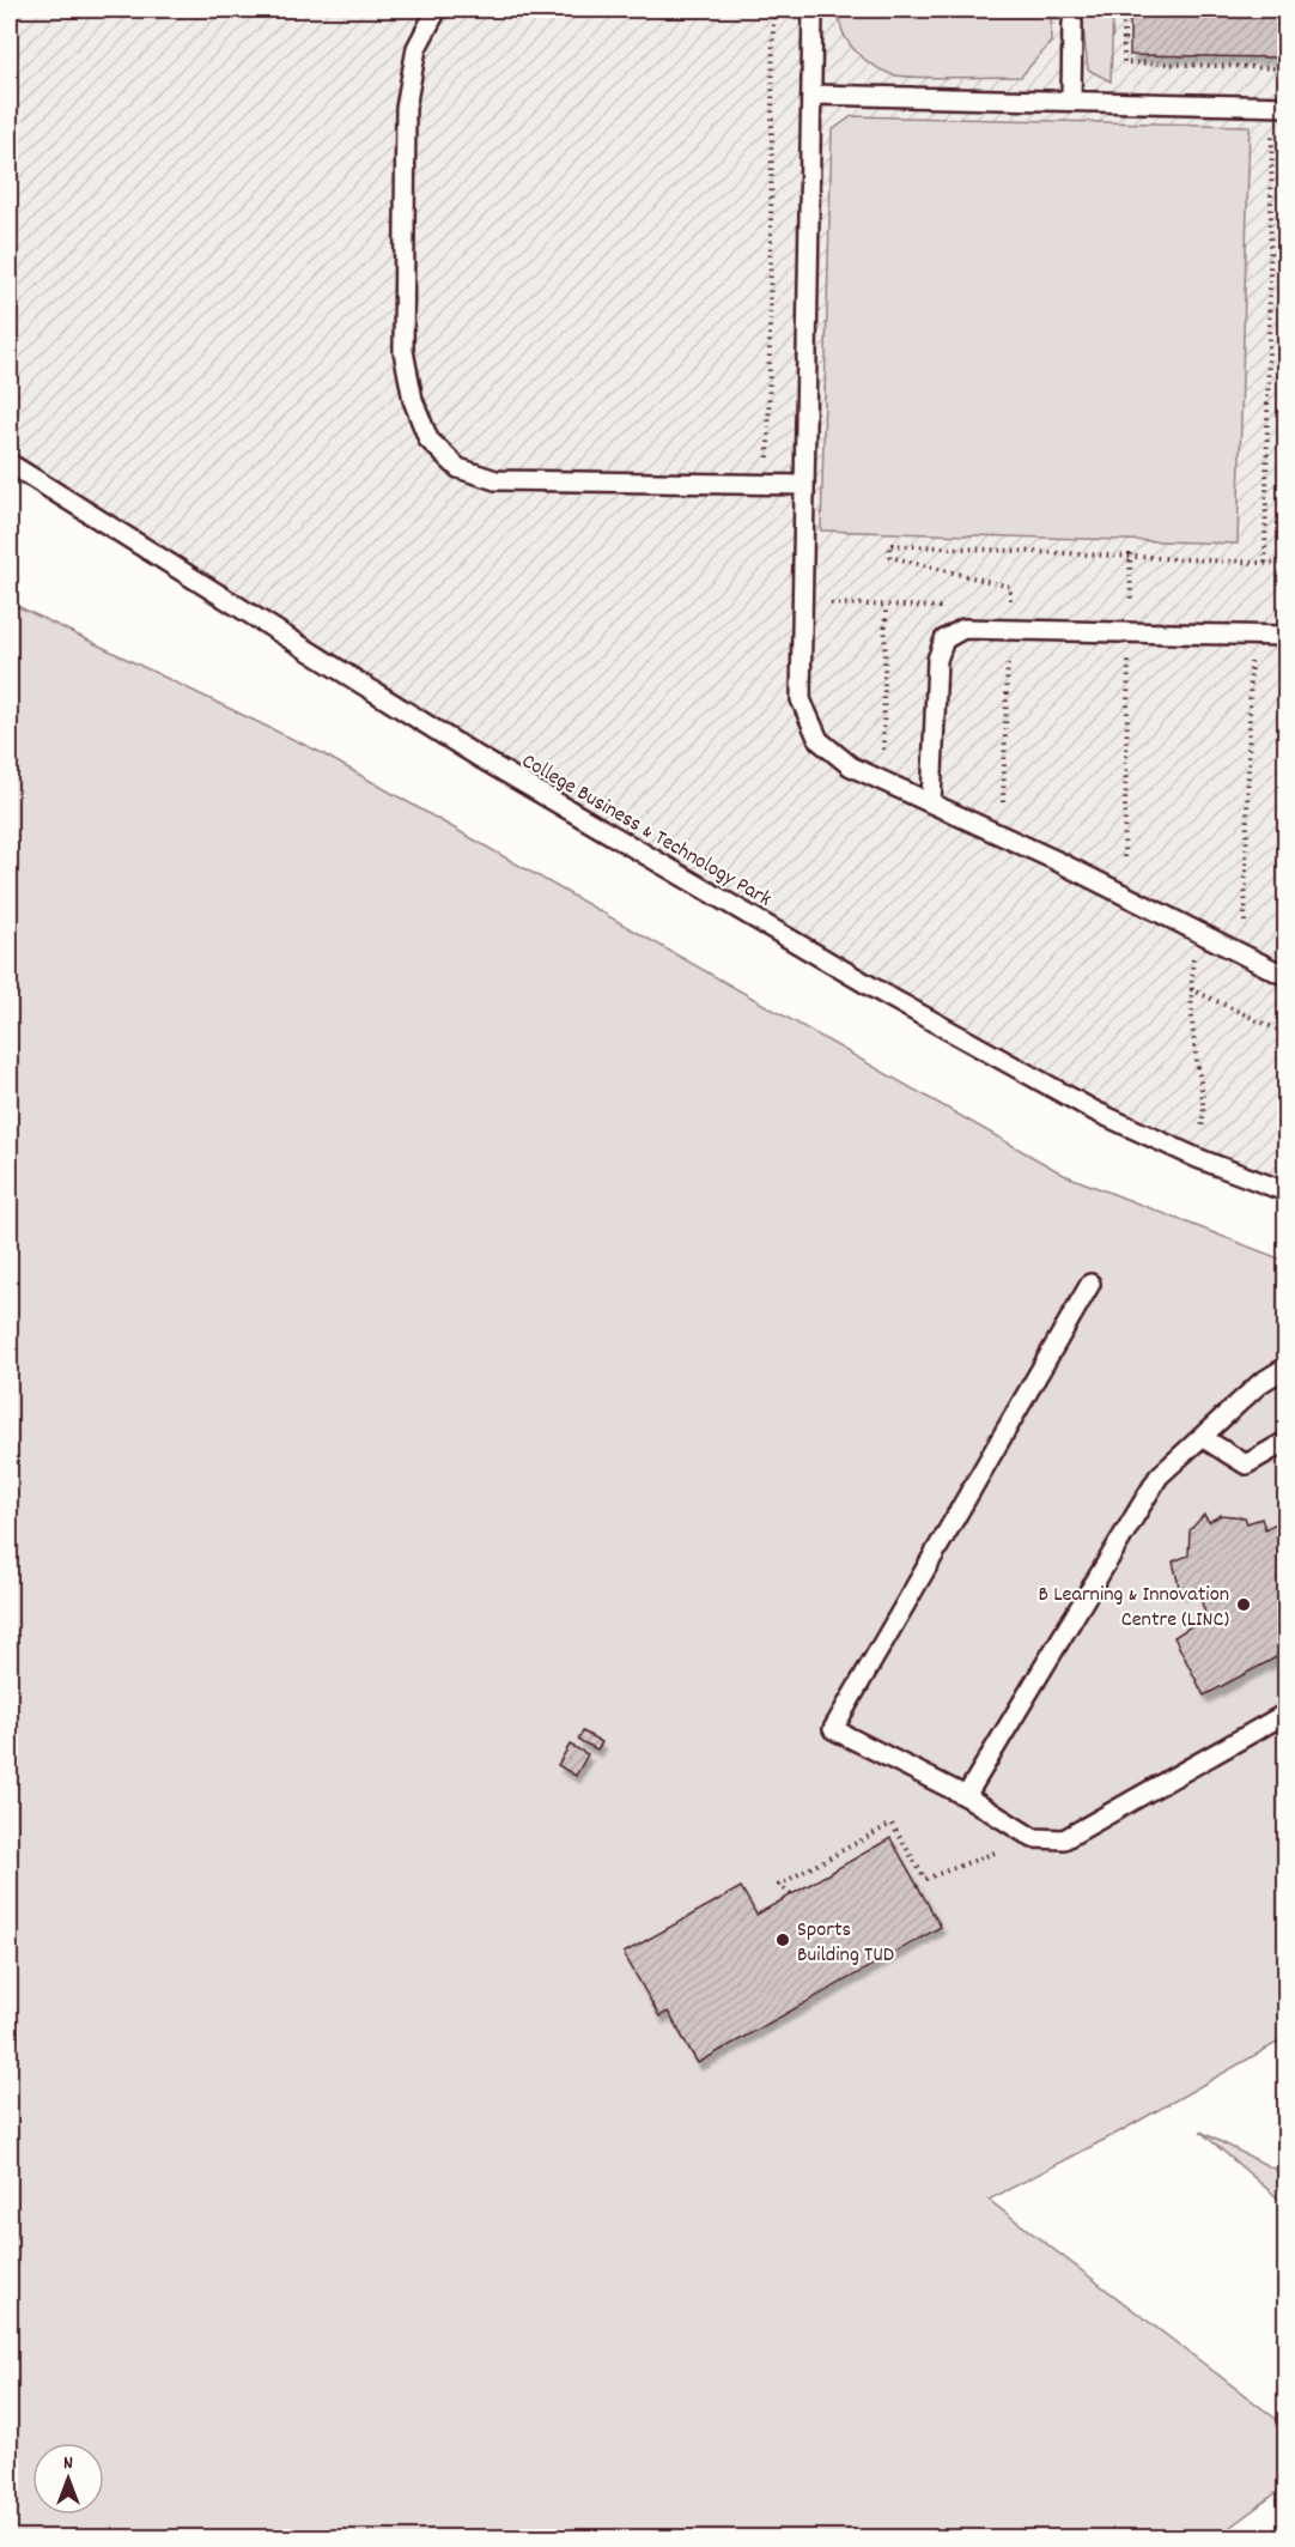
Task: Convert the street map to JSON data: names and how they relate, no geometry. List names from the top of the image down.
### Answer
{
  "streets": {
    "lane": ["College Business & Technology Park"]
  },
  "places": ["B Learning & Innovation Centre (LINC)", "Sports Building TUD"],
  "north": "top"
}
